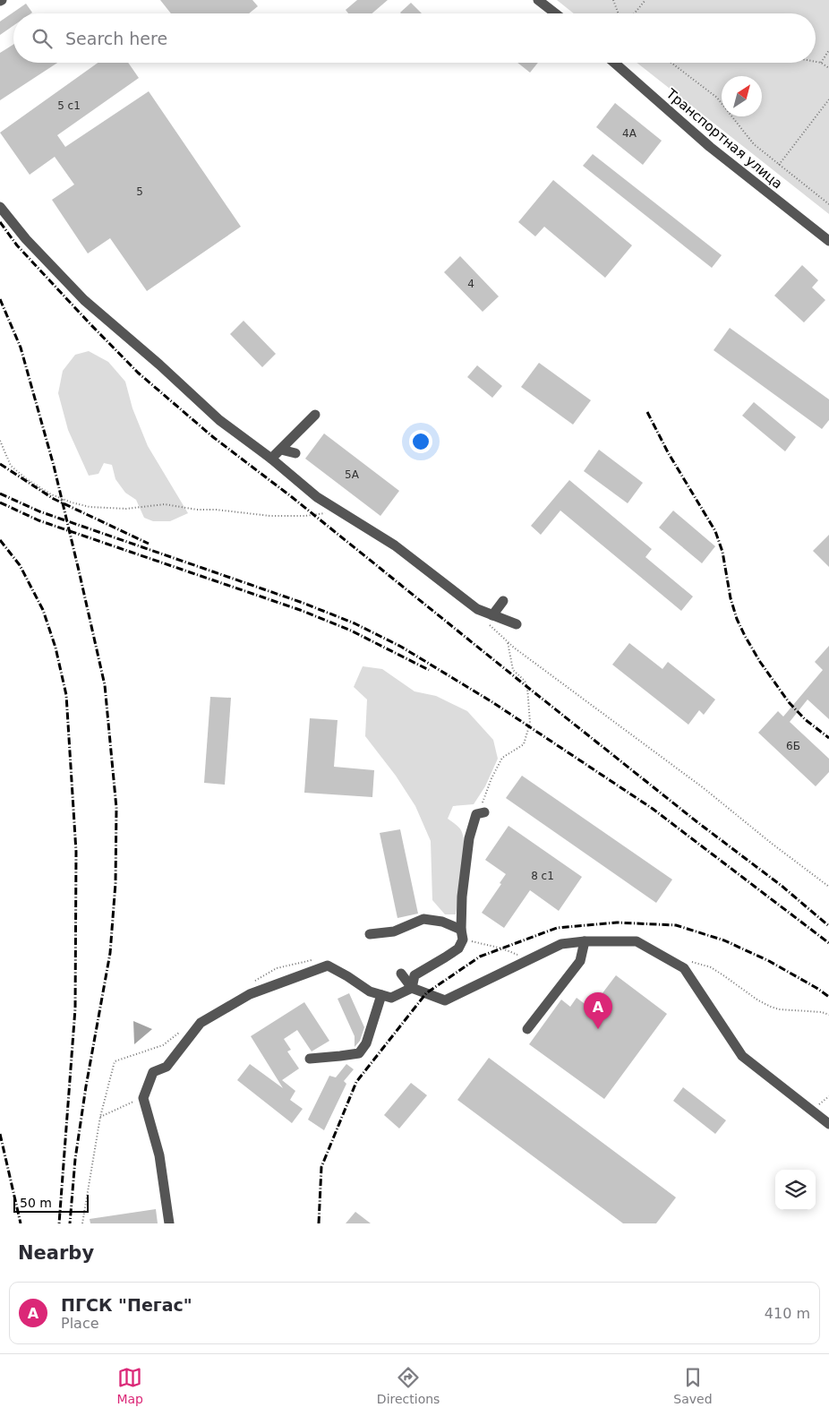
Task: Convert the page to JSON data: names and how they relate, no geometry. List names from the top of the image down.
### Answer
{
  "streets": {
    "street": ["Транспортная улица"]
  },
  "house_numbers": [
    "5 с1",
    "4А",
    "5",
    "4",
    "5А",
    "6Б",
    "8 с1"
  ],
  "scale_bar": "50 m",
  "north": "top right",
  "page": {
    "search": "Search here",
    "pins": "A",
    "scale": "50 m",
    "heading": "Nearby",
    "list": [
      {
        "mark": "A",
        "name": "ПГСК \"Пегас\"",
        "note": "Place",
        "value": "410 m"
      }
    ],
    "nav": ["Map", "Directions", "Saved"]
  }
}
